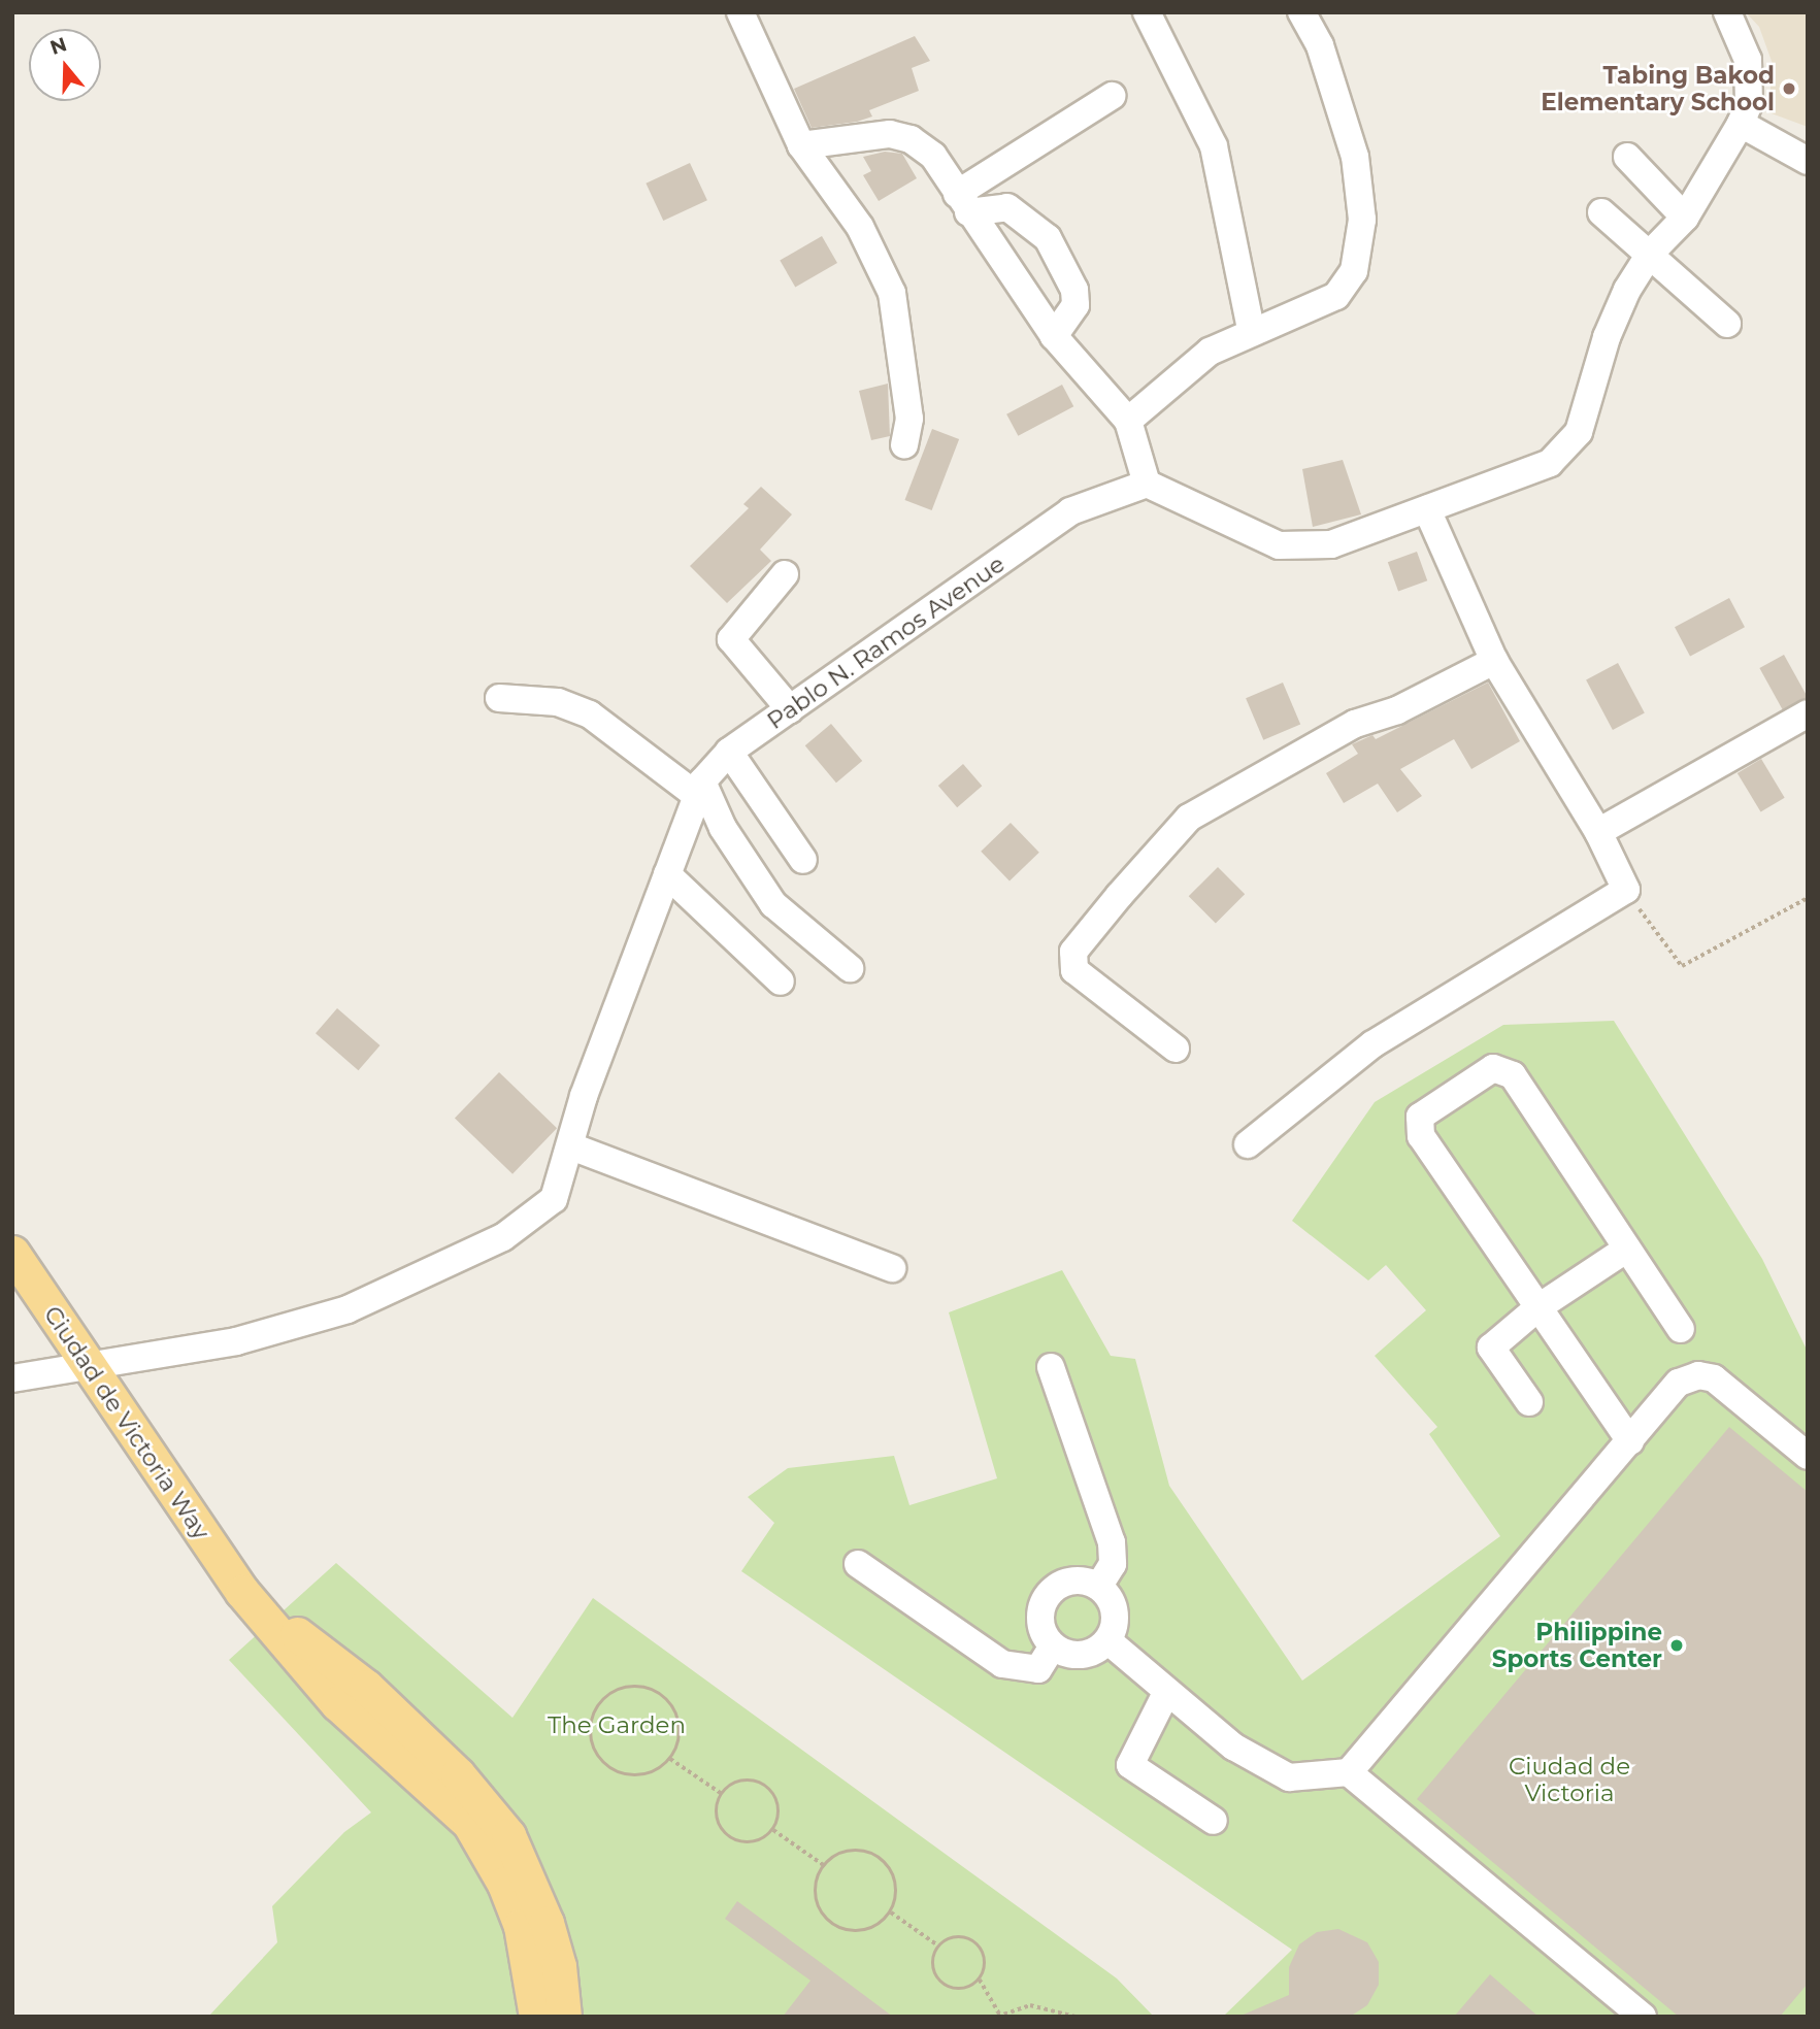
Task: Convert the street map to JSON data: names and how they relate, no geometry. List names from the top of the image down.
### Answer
{
  "streets": {
    "main road": ["Ciudad de Victoria Way"],
    "street": ["Pablo N. Ramos Avenue"]
  },
  "crossings": [
    ["Pablo N. Ramos Avenue", "Ciudad de Victoria Way"]
  ],
  "parks": ["The Garden", "Ciudad de Victoria"],
  "places": ["Tabing Bakod Elementary School", "Philippine Sports Center"],
  "north": "top"
}
